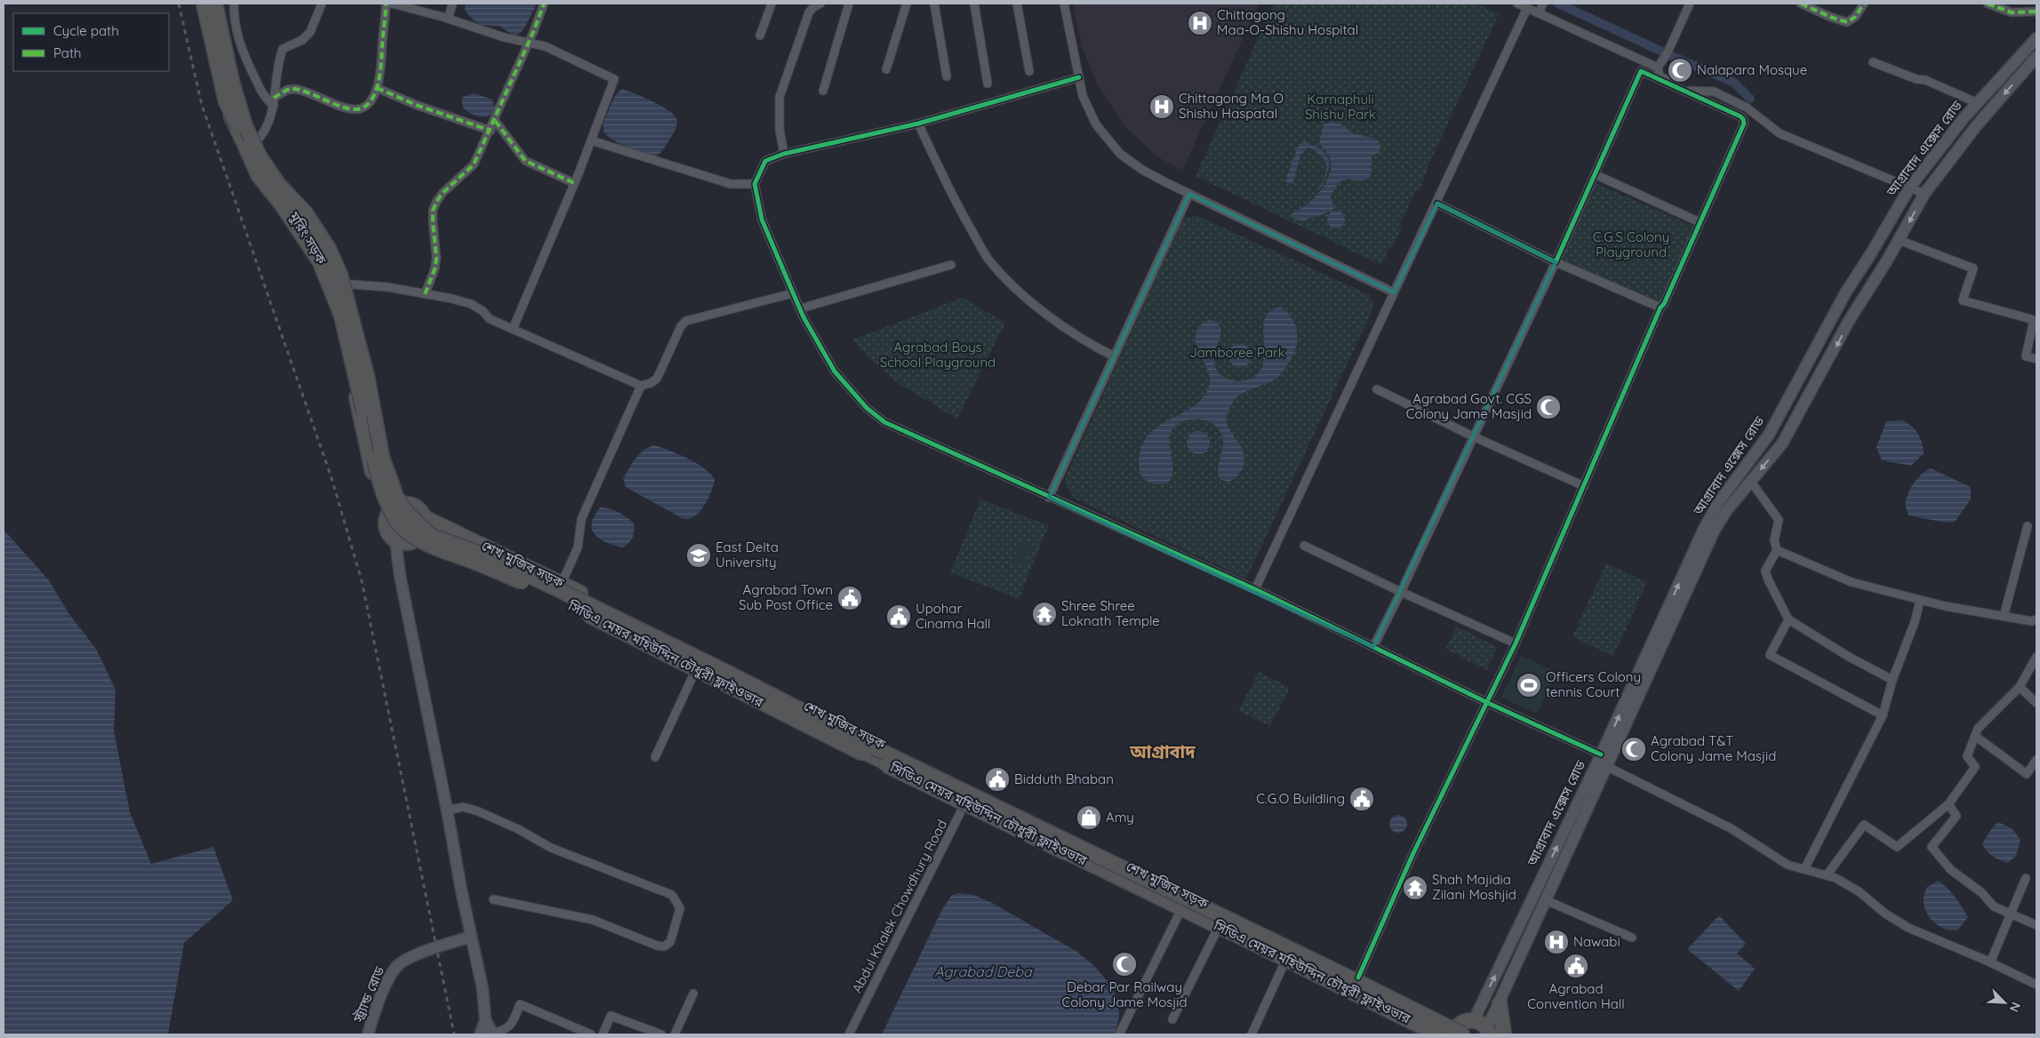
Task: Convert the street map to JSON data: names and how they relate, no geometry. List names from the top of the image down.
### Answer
{
  "streets": {
    "highway": ["মুরিং সড়ক", "শেখ মুজিব সড়ক", "সিডিএ মেয়র মহিউদ্দিন চৌধুরী ফ্লাইওভার"],
    "main road": ["আগ্রাবাদ এক্সেস রোড", "স্ট্র্যান্ড রোড"],
    "street": ["Abdul Khalek Chowdhury Road"]
  },
  "crossings": [
    ["মুরিং সড়ক", "শেখ মুজিব সড়ক"],
    ["শেখ মুজিব সড়ক", "সিডিএ মেয়র মহিউদ্দিন চৌধুরী ফ্লাইওভার"],
    ["শেখ মুজিব সড়ক", "Abdul Khalek Chowdhury Road"]
  ],
  "districts": ["আগ্রাবাদ"],
  "water": ["Agrabad Deba"],
  "parks": [
    "Karnaphuli Shishu Park",
    "C.G.S Colony Playground",
    "Agrabad Boys School Playground",
    "Jamboree Park"
  ],
  "places": {
    "hospital": ["Chittagong Maa-O-Shishu Hospital", "Chittagong Ma O Shishu Haspatal", "Nawabi"],
    "mosque": [
      "Nalapara Mosque",
      "Agrabad Govt. CGS Colony Jame Masjid",
      "Agrabad T&T Colony Jame Masjid",
      "Debar Par Railway Colony Jame Mosjid"
    ],
    "school or university": ["East Delta University"],
    "public building": [
      "Agrabad Town Sub Post Office",
      "Upohar Cinama Hall",
      "Bidduth Bhaban",
      "C.G.O Buildling",
      "Agrabad Convention Hall"
    ],
    "temple": ["Shree Shree Loknath Temple", "Shah Majidia Zilani Moshjid"],
    "sports": ["Officers Colony tennis Court"],
    "shop": ["Amy"]
  },
  "legend": ["Cycle path", "Path"],
  "north": "bottom right"
}
